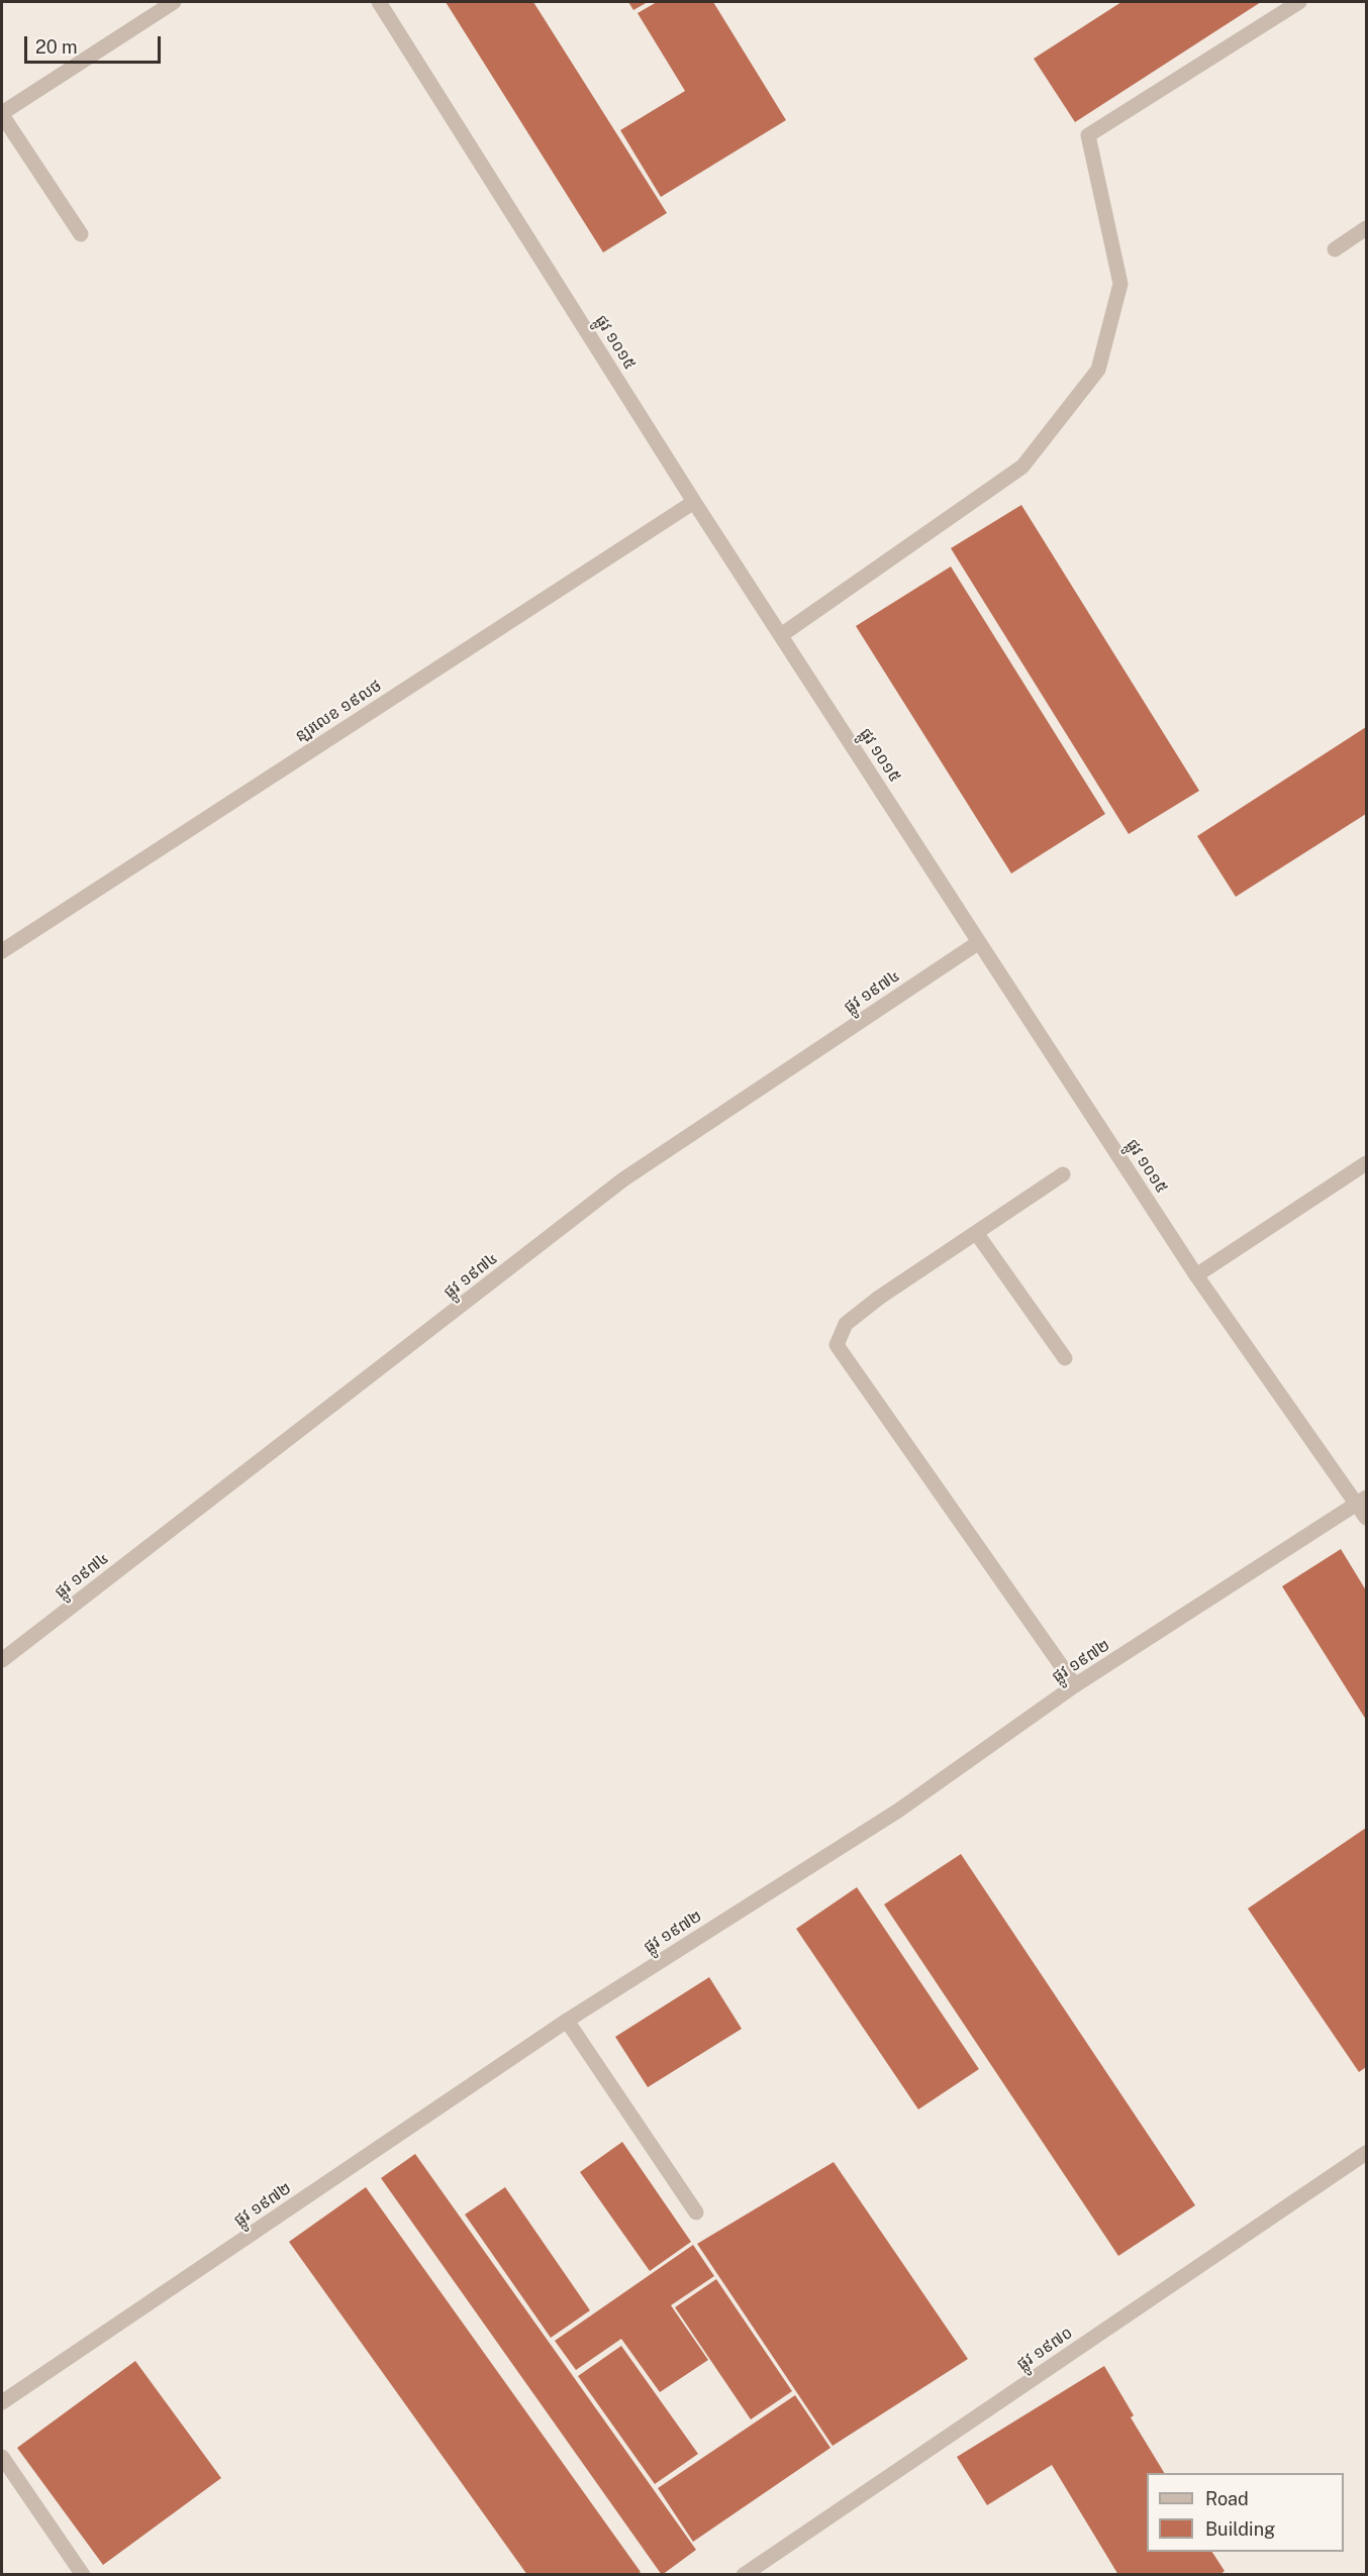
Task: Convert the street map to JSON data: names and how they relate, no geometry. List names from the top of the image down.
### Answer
{
  "streets": {
    "street": [
      "ផ្លូវ ១០១៥",
      "ន្ឡរលេខ ១៩លថ",
      "ផ្លូវ ១៩៧៤",
      "ផ្លូវ ១៩៧២",
      "ផ្លូវ ១៩៧០"
    ]
  },
  "crossings": [
    ["ផ្លូវ ១០១៥", "ន្ឡរលេខ ១៩លថ"],
    ["ផ្លូវ ១០១៥", "ផ្លូវ ១៩៧៤"],
    ["ផ្លូវ ១០១៥", "ផ្លូវ ១៩៧២"]
  ],
  "legend": ["Road", "Building"],
  "scale_bar": "20 m"
}
